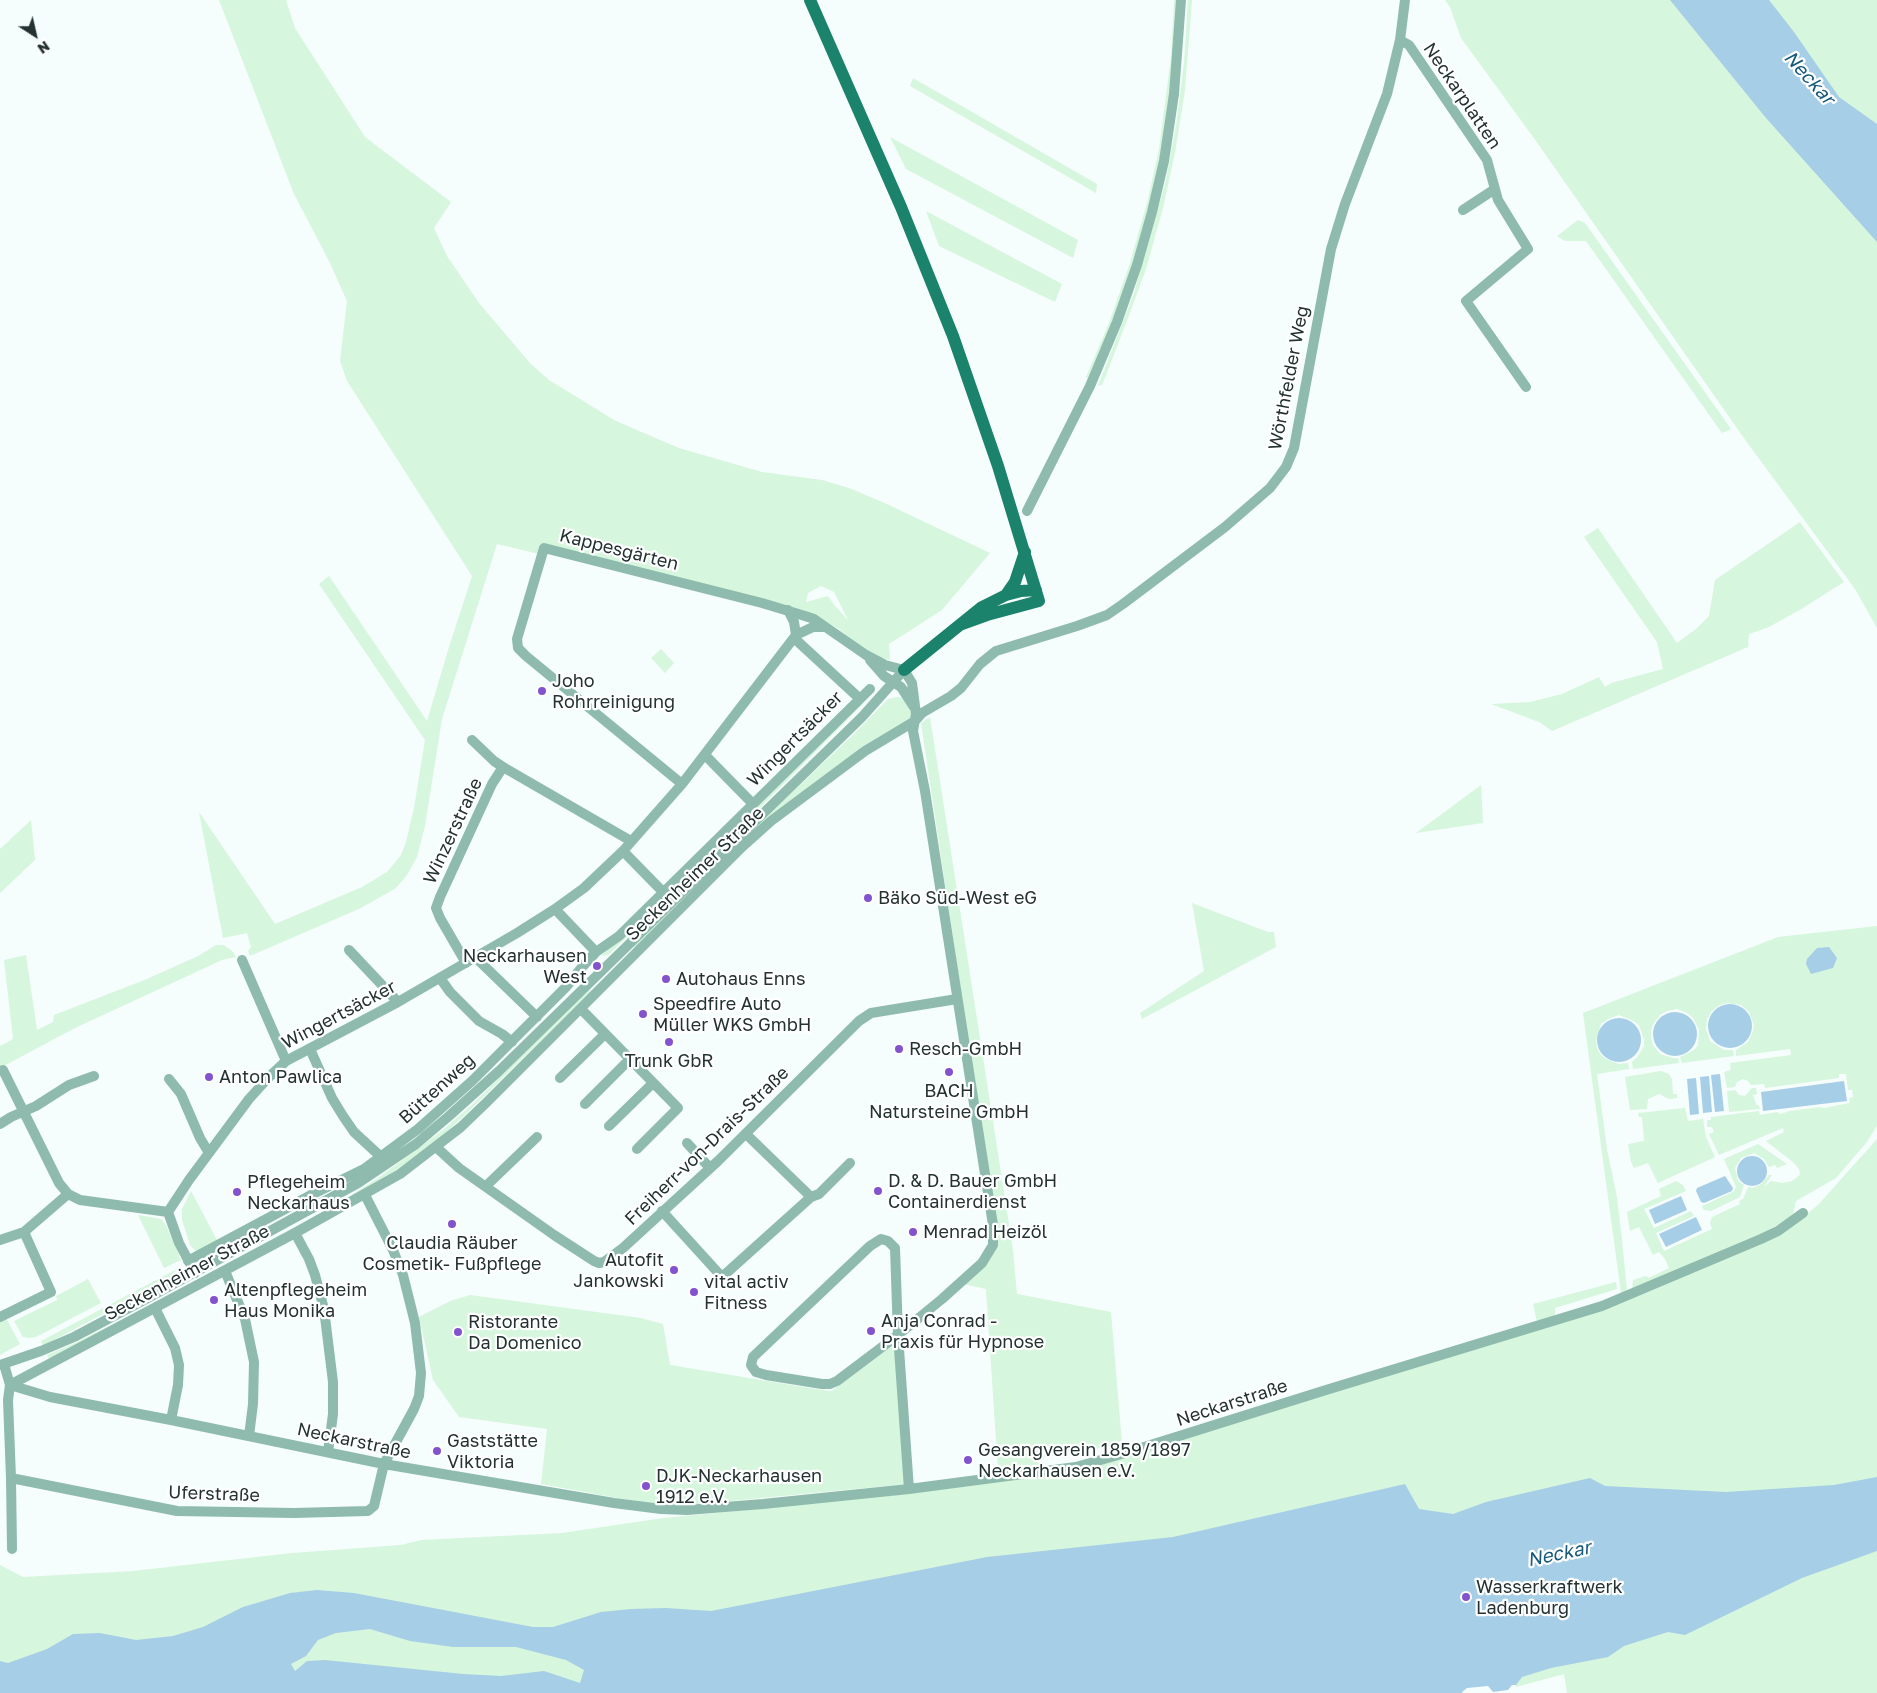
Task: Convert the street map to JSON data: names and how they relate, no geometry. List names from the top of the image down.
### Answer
{
  "streets": {
    "street": [
      "Neckarplatten",
      "Wörthfelder Weg",
      "Kappesgärten",
      "Wingertsäcker",
      "Winzerstraße",
      "Seckenheimer Straße",
      "Büttenweg",
      "Freiherr-von-Drais-Straße",
      "Neckarstraße",
      "Uferstraße"
    ]
  },
  "crossings": [
    ["Neckarplatten", "Wörthfelder Weg"],
    ["Wörthfelder Weg", "Seckenheimer Straße"],
    ["Kappesgärten", "Wingertsäcker"],
    ["Wingertsäcker", "Winzerstraße"],
    ["Wingertsäcker", "Büttenweg"],
    ["Seckenheimer Straße", "Freiherr-von-Drais-Straße"],
    ["Seckenheimer Straße", "Neckarstraße"],
    ["Seckenheimer Straße", "Uferstraße"],
    ["Neckarstraße", "Uferstraße"]
  ],
  "water": ["Neckar"],
  "places": [
    "Joho Rohrreinigung",
    "Bäko Süd-West eG",
    "Neckarhausen West",
    "Autohaus Enns",
    "Speedfire Auto Müller WKS GmbH",
    "Trunk GbR",
    "Resch-GmbH",
    "BACH Natursteine GmbH",
    "Anton Pawlica",
    "D. & D. Bauer GmbH Containerdienst",
    "Pflegeheim Neckarhaus",
    "Claudia Räuber Cosmetik- Fußpflege",
    "Menrad Heizöl",
    "Autofit Jankowski",
    "vital activ Fitness",
    "Altenpflegeheim Haus Monika",
    "Anja Conrad - Praxis für Hypnose",
    "Ristorante Da Domenico",
    "Gaststätte Viktoria",
    "Gesangverein 1859/1897 Neckarhausen e.V.",
    "DJK-Neckarhausen 1912 e.V.",
    "Wasserkraftwerk Ladenburg"
  ],
  "north": "bottom right"
}
